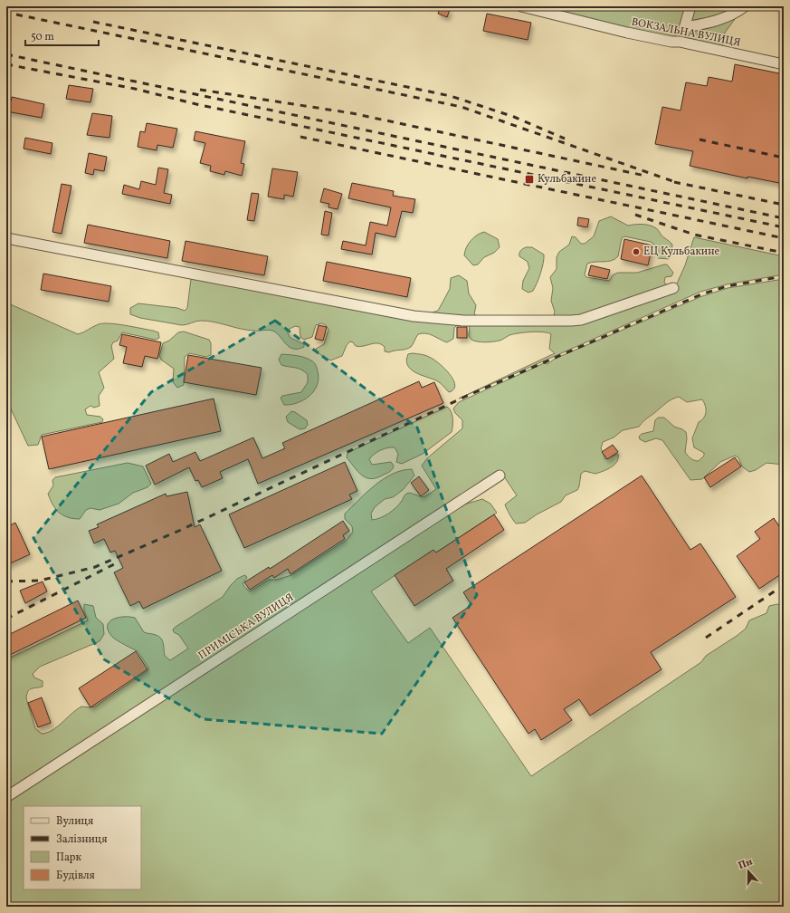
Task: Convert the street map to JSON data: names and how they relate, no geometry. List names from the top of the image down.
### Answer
{
  "streets": {
    "street": ["ВОКЗАЛЬНА ВУЛИЦЯ", "ПРИМІСЬКА ВУЛИЦЯ"]
  },
  "places": {
    "transit": ["Кульбакине"],
    "other": ["ЕЦ Кульбакине"]
  },
  "legend": [
    "Вулиця",
    "Залізниця",
    "Парк",
    "Будівля"
  ],
  "scale_bar": "50 m",
  "north": "top"
}
